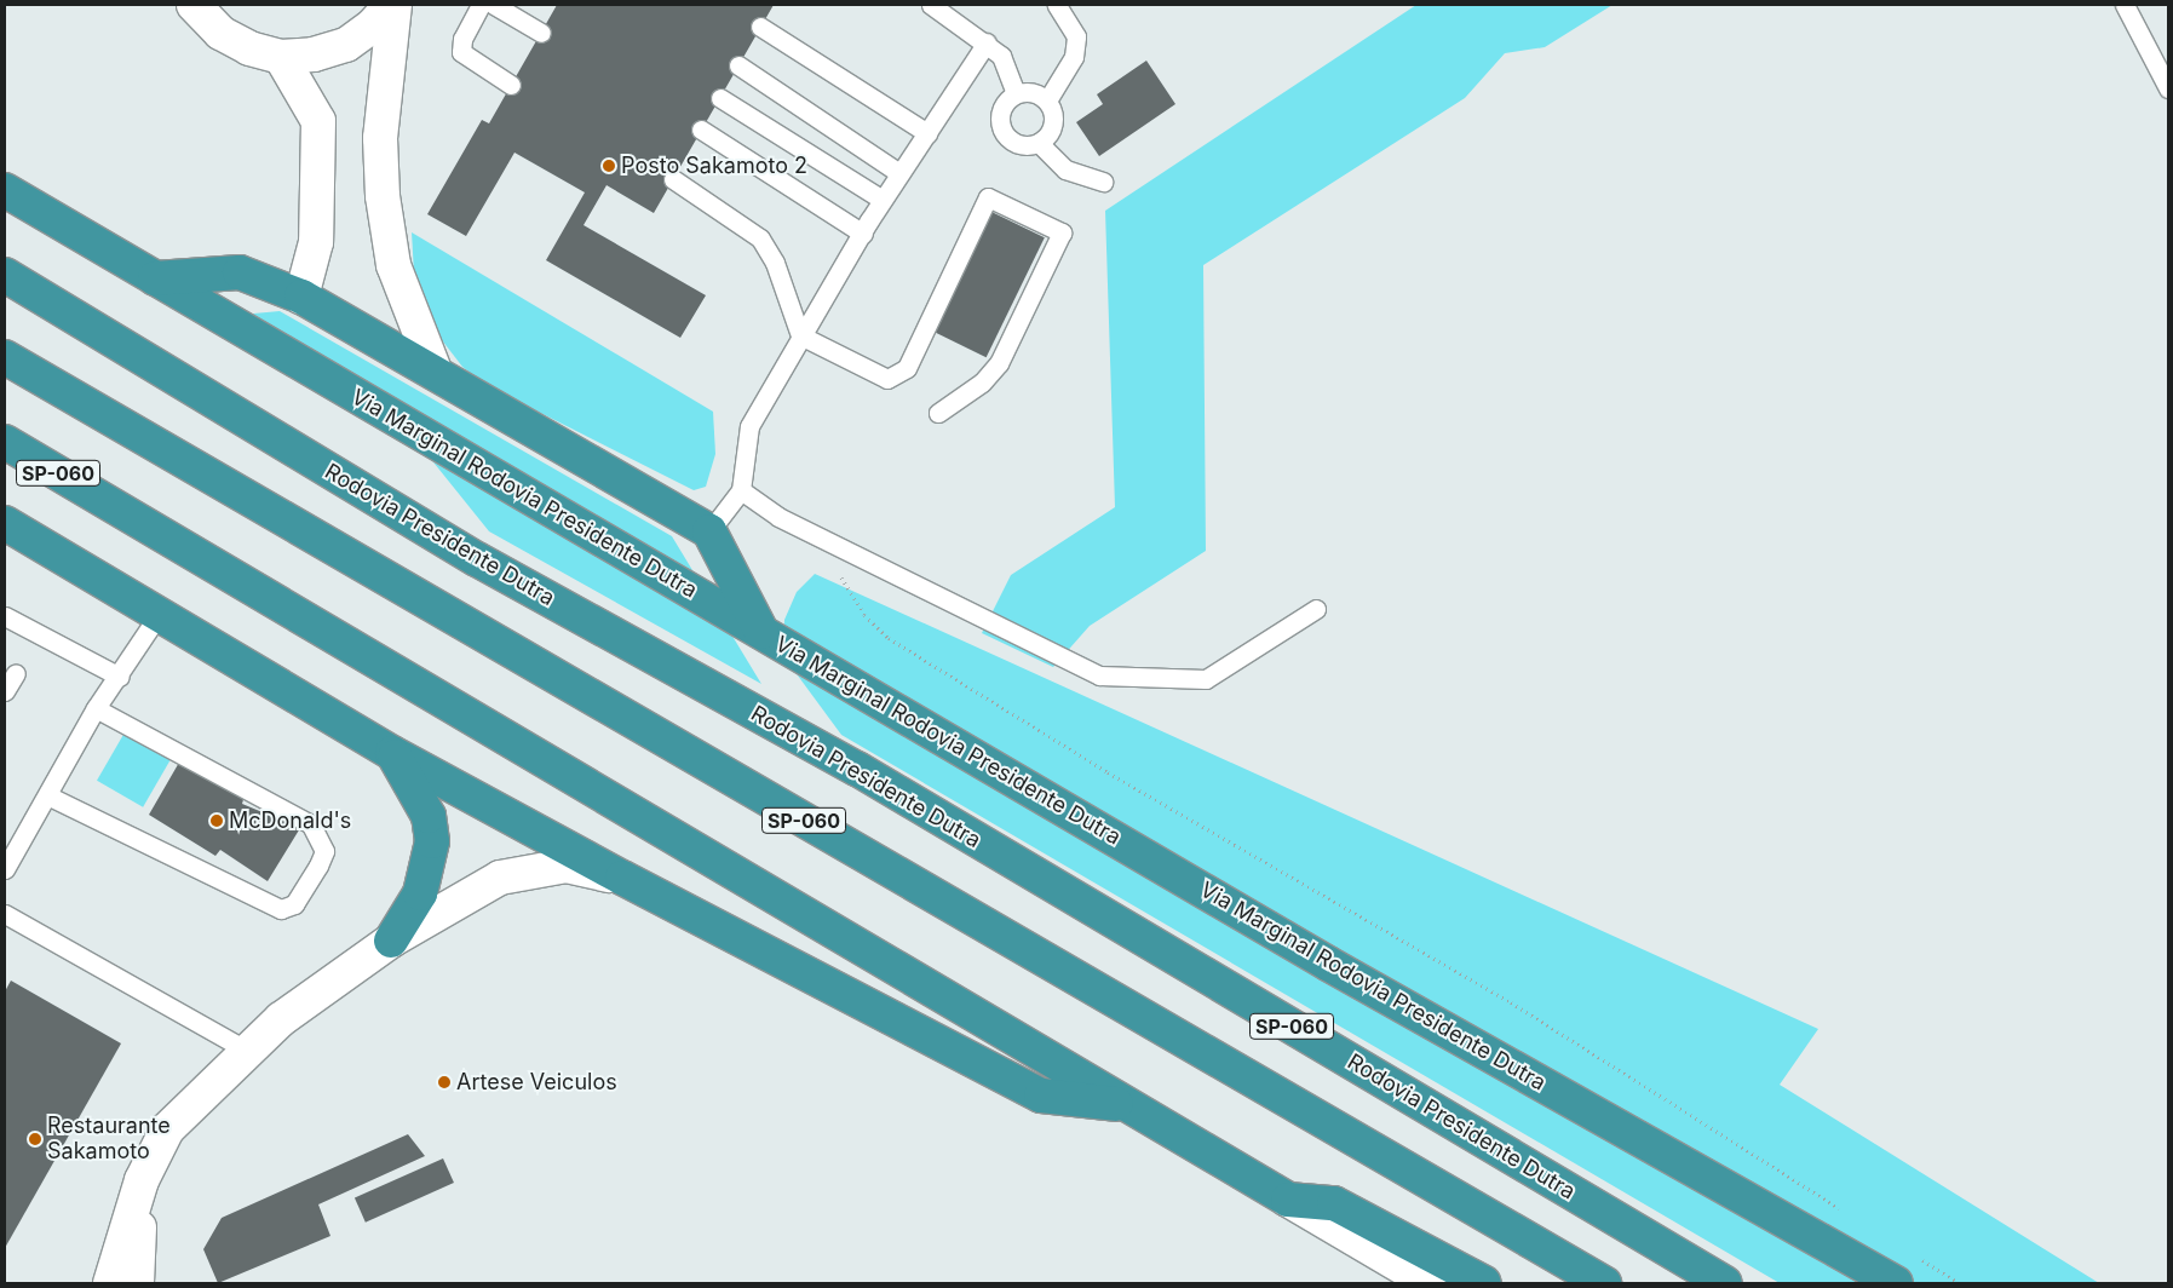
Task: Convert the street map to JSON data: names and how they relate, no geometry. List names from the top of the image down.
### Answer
{
  "streets": {
    "highway": ["SP-060", "Via Marginal Rodovia Presidente Dutra", "Rodovia Presidente Dutra"]
  },
  "places": [
    "Posto Sakamoto 2",
    "McDonald's",
    "Artese Veiculos",
    "Restaurante Sakamoto"
  ]
}
